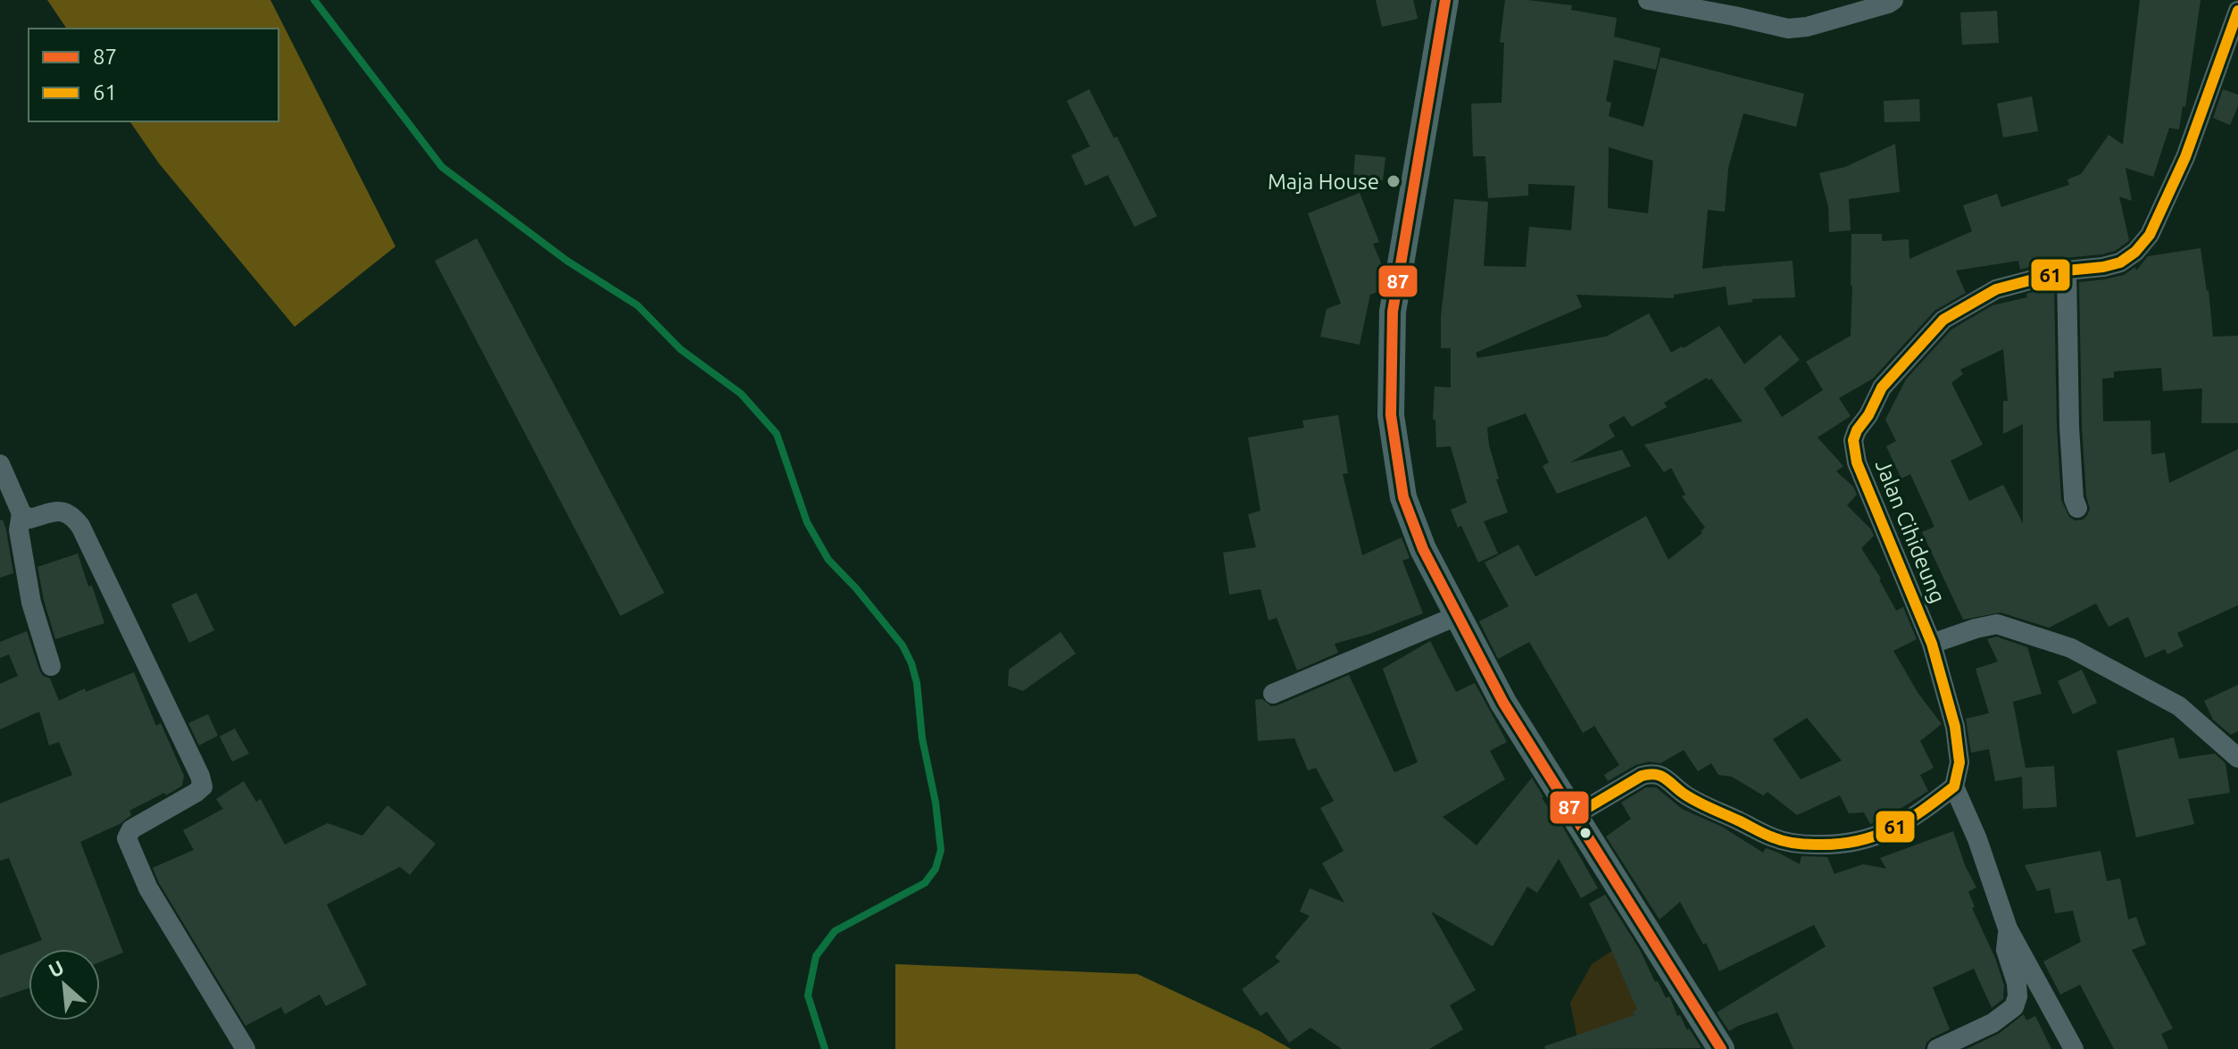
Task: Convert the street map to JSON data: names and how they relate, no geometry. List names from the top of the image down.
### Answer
{
  "streets": {
    "street": ["Jalan Cihideung"]
  },
  "places": ["Maja House"],
  "lines": ["transit line 87", "transit line 61"],
  "legend": ["87", "61"],
  "north": "top left"
}
